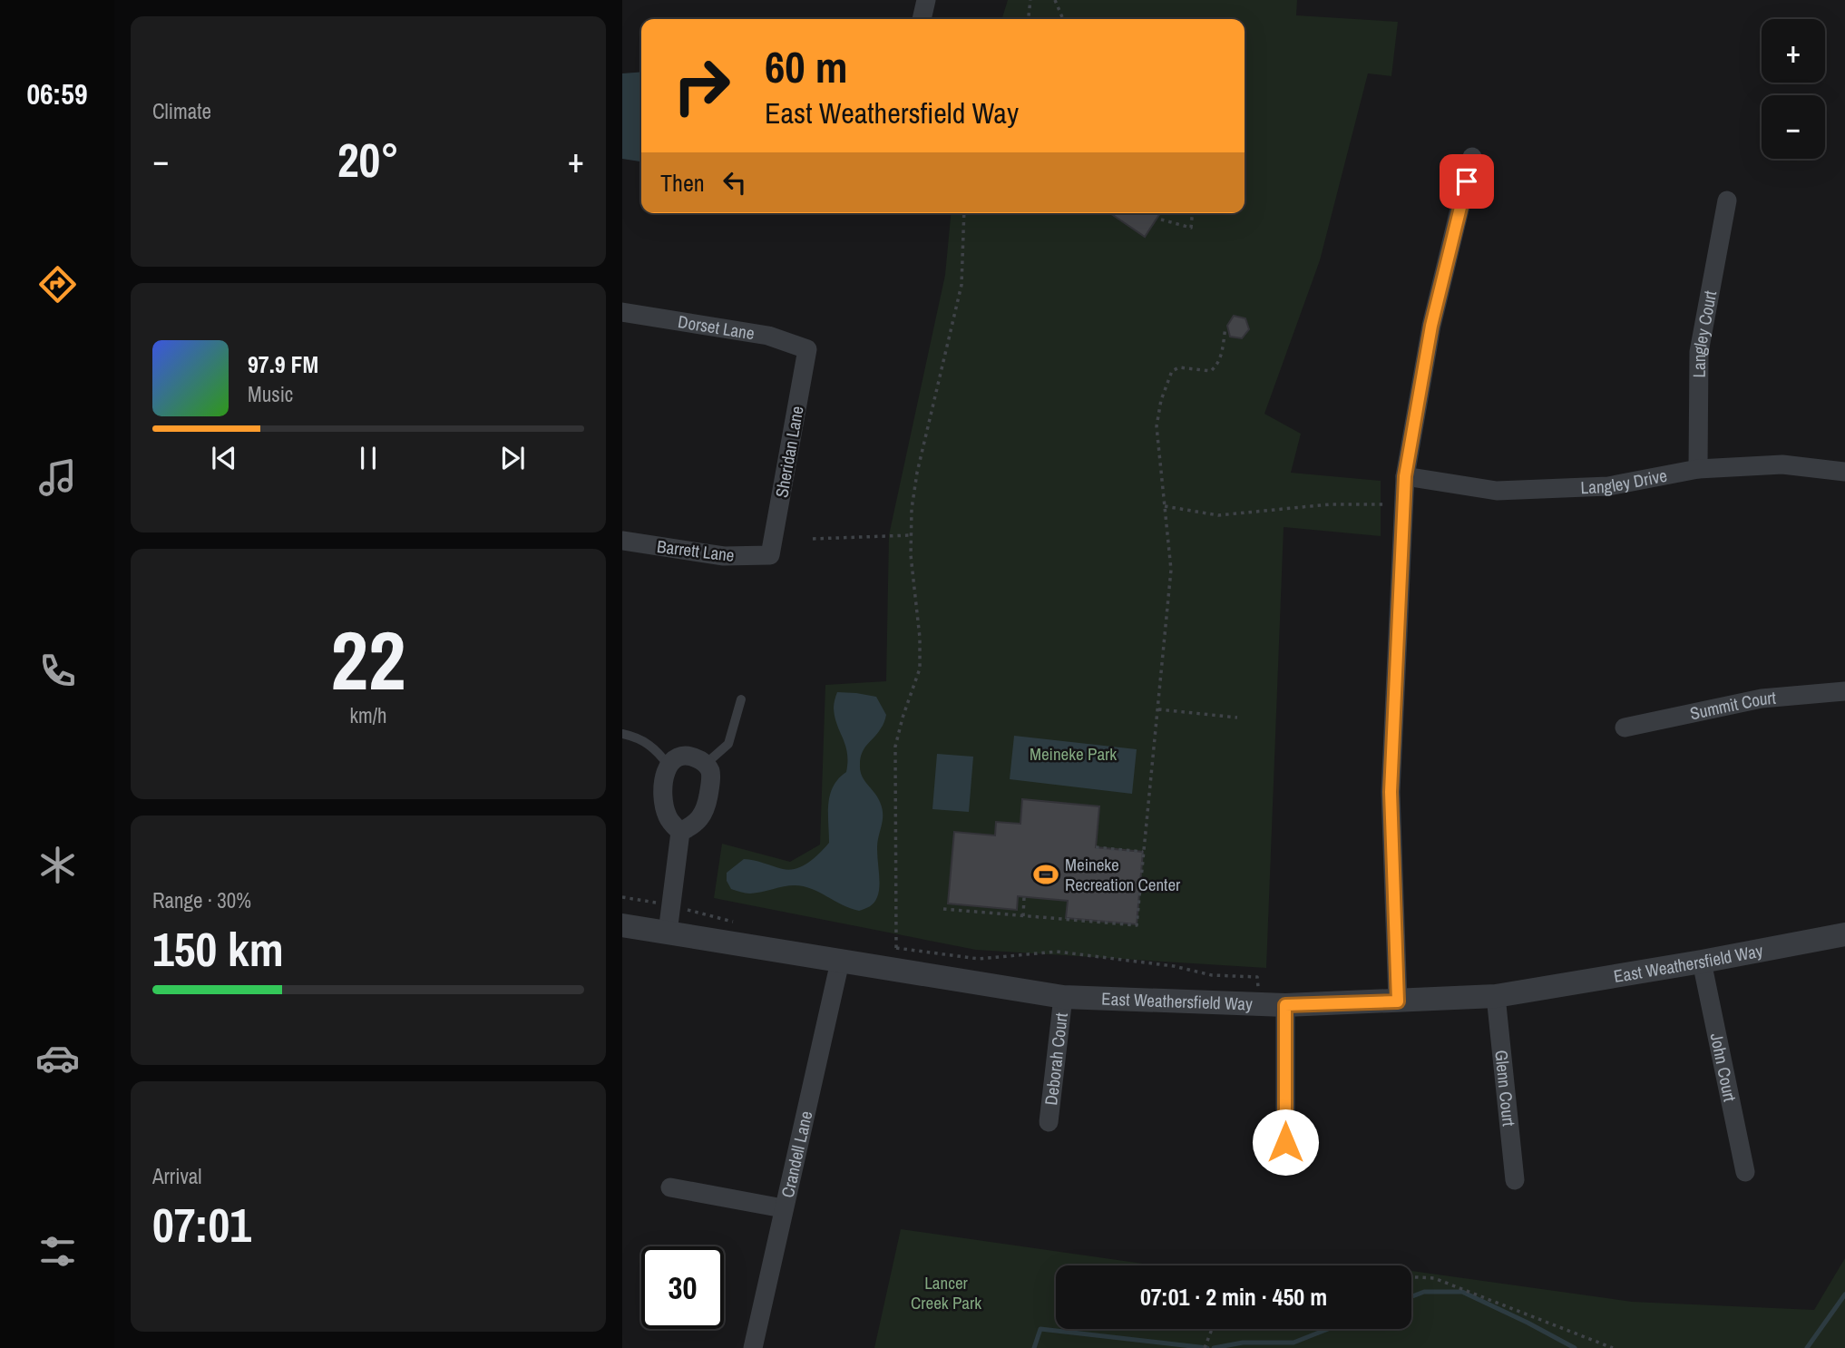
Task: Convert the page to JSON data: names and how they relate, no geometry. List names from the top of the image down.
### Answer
{
  "streets": {
    "street": [
      "Dorset Lane",
      "Langley Court",
      "Sheridan Lane",
      "Langley Drive",
      "Barrett Lane",
      "Summit Court",
      "East Weathersfield Way",
      "Deborah Court",
      "John Court",
      "Glenn Court",
      "Crandell Lane"
    ]
  },
  "crossings": [
    ["Dorset Lane", "Sheridan Lane"],
    ["Langley Court", "Langley Drive"],
    ["Sheridan Lane", "Barrett Lane"],
    ["East Weathersfield Way", "Deborah Court"],
    ["East Weathersfield Way", "John Court"],
    ["East Weathersfield Way", "Glenn Court"],
    ["East Weathersfield Way", "Crandell Lane"]
  ],
  "parks": ["Meineke Park", "Lancer Creek Park"],
  "places": {
    "sports": ["Meineke Recreation Center"]
  },
  "page": {
    "tabs": "06:59",
    "tile": [
      "Climate",
      ["22", "km/h"],
      ["Range · 30%", "150 km"],
      ["Arrival", "07:01"]
    ],
    "map_buttons": ["+", "−"],
    "turn": ["60 m", "East Weathersfield Way"],
    "heat": ["−", "20°", "+"],
    "then": "Then",
    "song": ["97.9 FM", "Music"],
    "limit": "30",
    "trip": "07:01 · 2 min · 450 m"
  }
}
